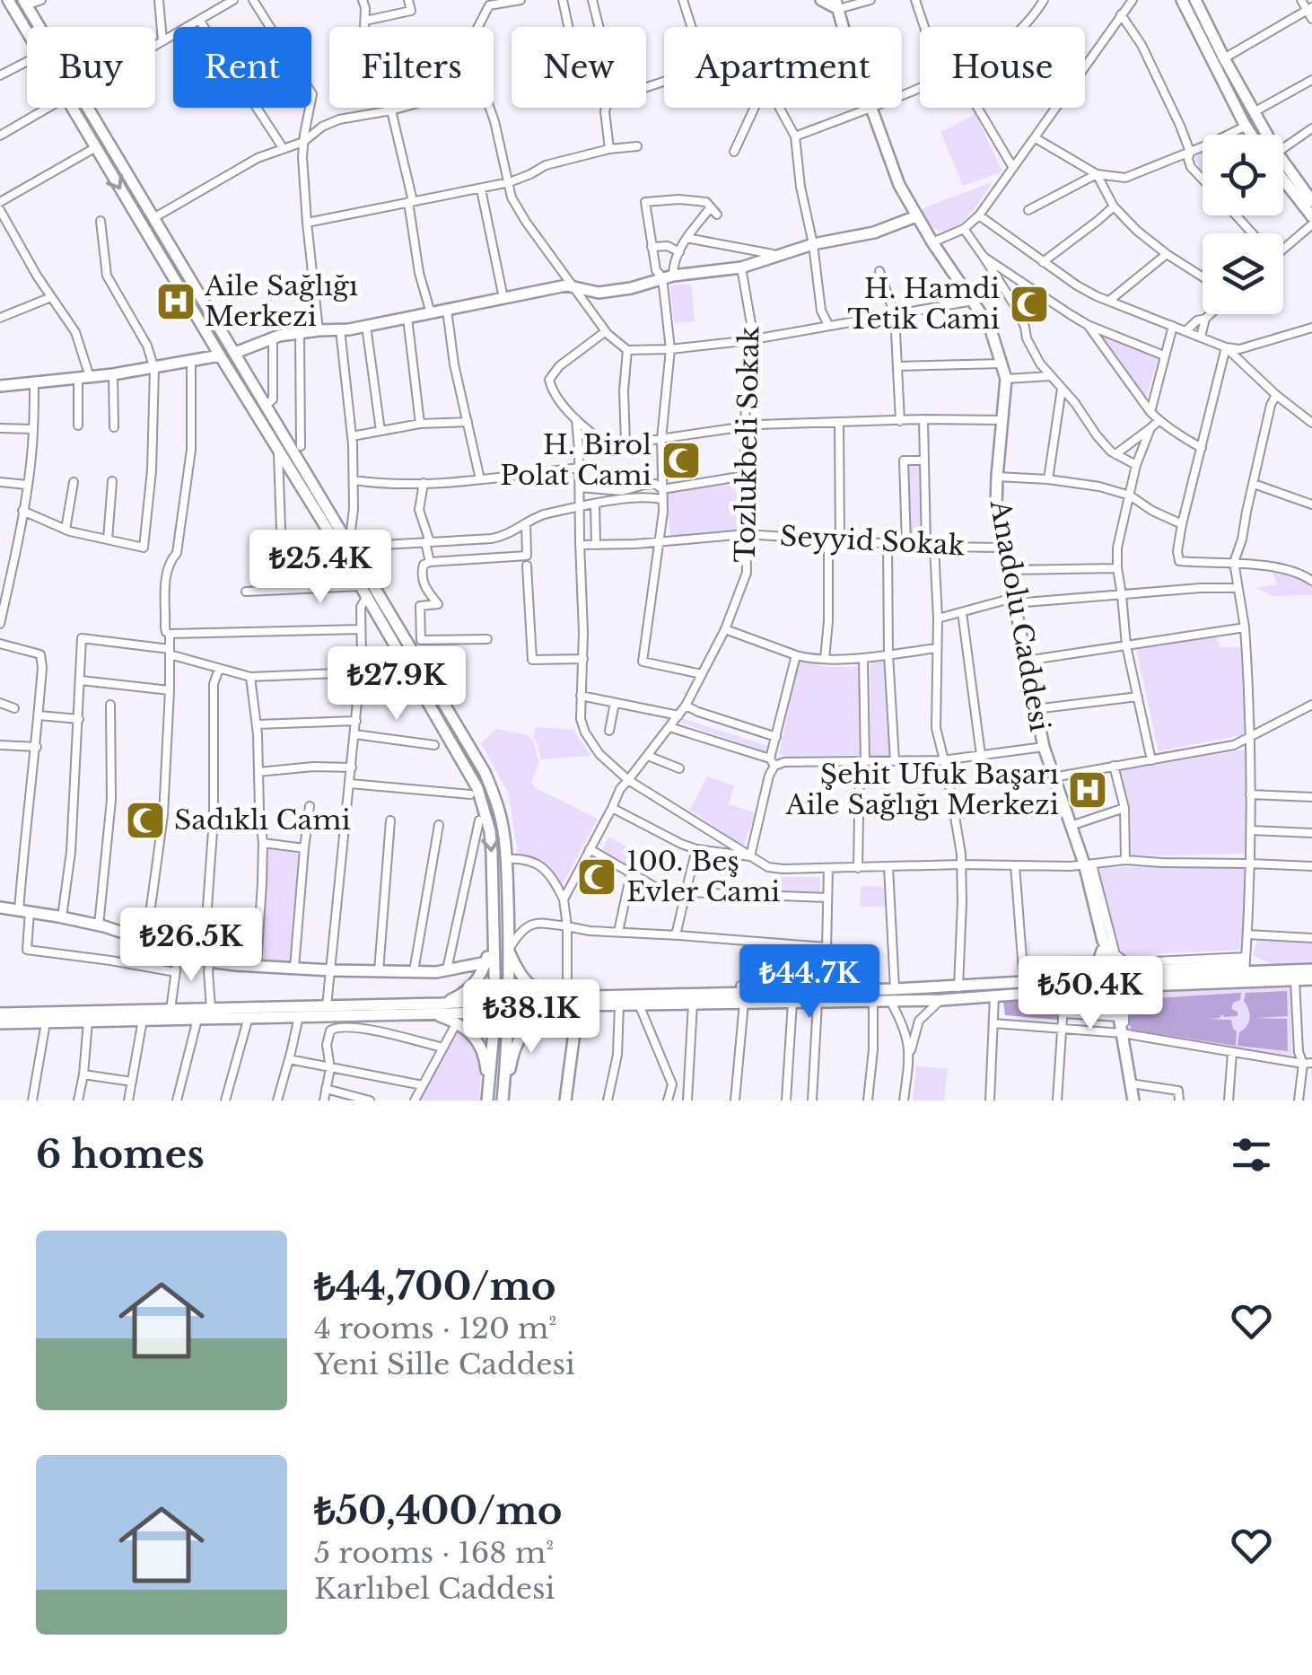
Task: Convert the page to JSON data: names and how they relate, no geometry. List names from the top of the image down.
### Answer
{
  "streets": {
    "main road": ["Anadolu Caddesi"],
    "street": ["Tozlukbeli Sokak", "Seyyid Sokak"]
  },
  "crossings": [
    ["Tozlukbeli Sokak", "Seyyid Sokak"],
    ["Seyyid Sokak", "Anadolu Caddesi"]
  ],
  "places": {
    "hospital": ["Aile Sağlığı Merkezi", "Şehit Ufuk Başarı Aile Sağlığı Merkezi"],
    "mosque": [
      "H. Hamdi Tetik Cami",
      "H. Birol Polat Cami",
      "Sadıklı Cami",
      "100. Beş Evler Cami"
    ]
  },
  "page": {
    "chip": [
      "Buy",
      "Rent",
      "Filters",
      "New",
      "Apartment",
      "House"
    ],
    "price": [
      "₺25.4K",
      "₺27.9K",
      "₺26.5K",
      "₺44.7K",
      "₺50.4K",
      "₺38.1K"
    ],
    "heading": "6 homes",
    "list": [
      {
        "name": "₺44,700/mo",
        "note": "4 rooms · 120 m² · Yeni Sille Caddesi"
      },
      {
        "name": "₺50,400/mo",
        "note": "5 rooms · 168 m² · Karlıbel Caddesi"
      }
    ]
  }
}
